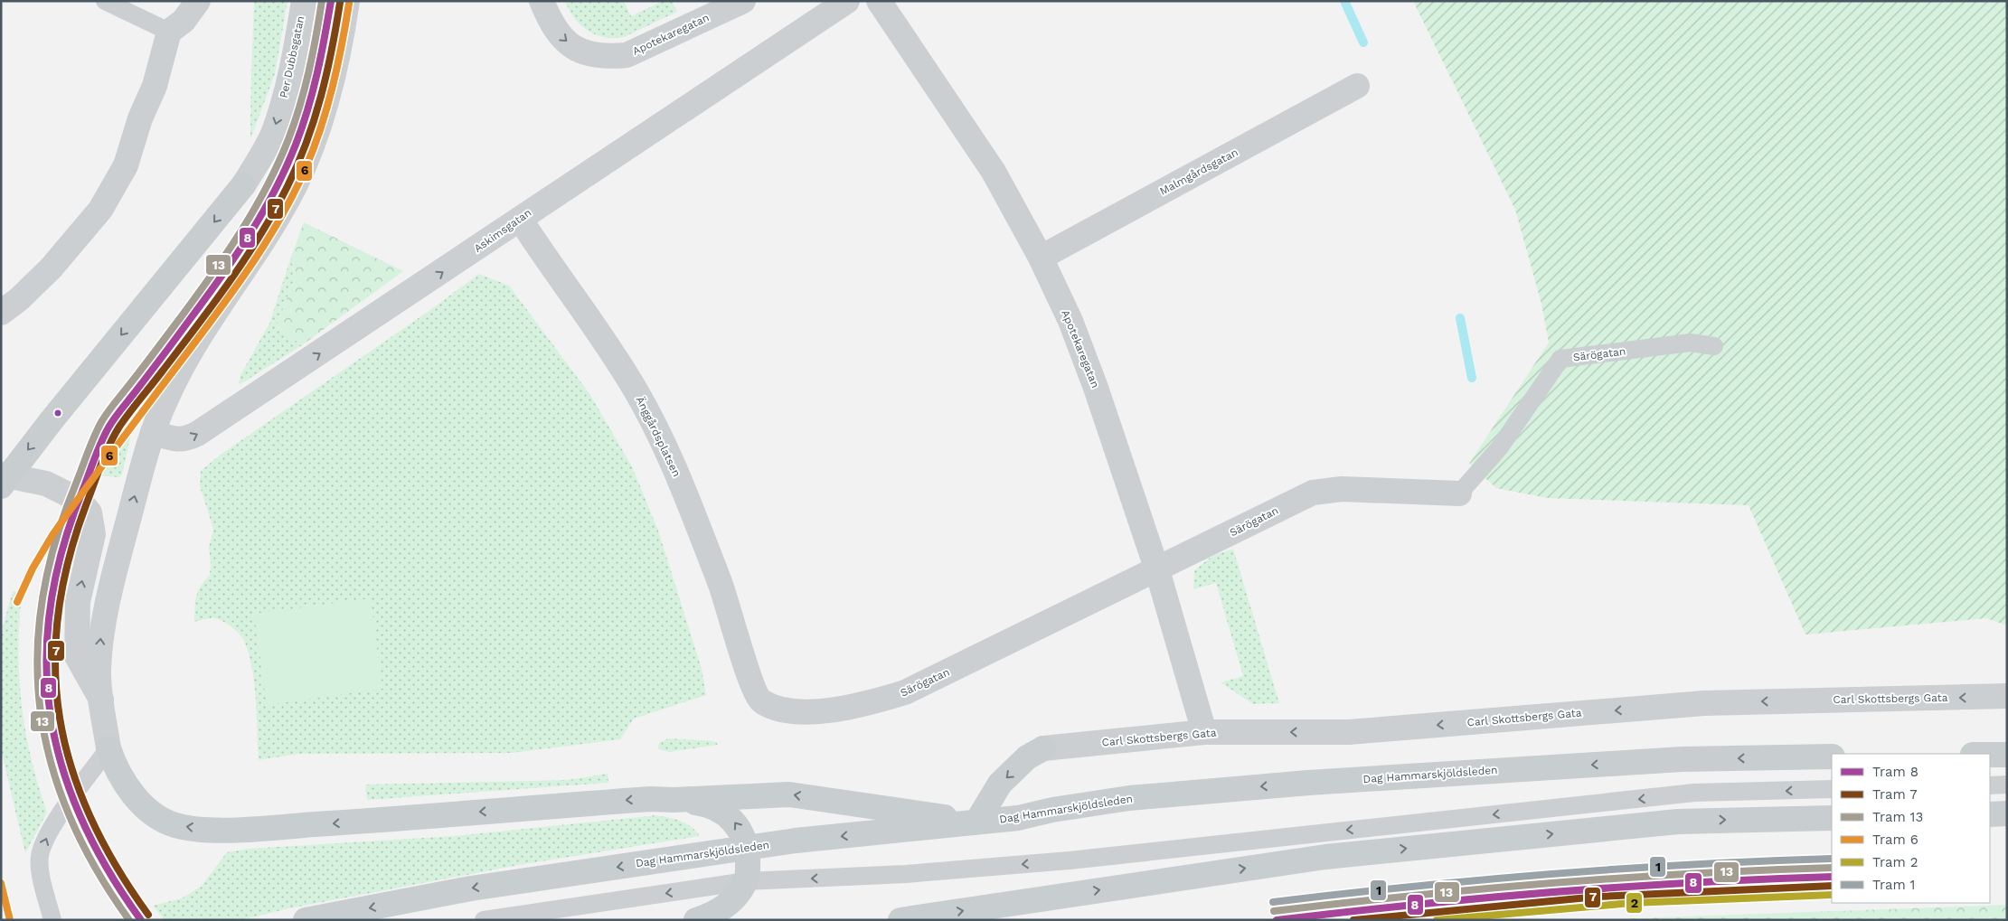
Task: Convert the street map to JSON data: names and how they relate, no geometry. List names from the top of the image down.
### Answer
{
  "streets": {
    "main road": ["Per Dubbsgatan", "Dag Hammarskjöldsleden"],
    "street": [
      "Apotekaregatan",
      "Malmgårdsgatan",
      "Askimsgatan",
      "Särögatan",
      "Änggårdsplatsen",
      "Carl Skottsbergs Gata"
    ]
  },
  "crossings": [
    ["Apotekaregatan", "Malmgårdsgatan"],
    ["Apotekaregatan", "Särögatan"],
    ["Apotekaregatan", "Carl Skottsbergs Gata"],
    ["Askimsgatan", "Änggårdsplatsen"],
    ["Särögatan", "Änggårdsplatsen"]
  ],
  "one_way": ["Askimsgatan", "Carl Skottsbergs Gata"],
  "lines": [
    "tram line 8",
    "tram line 13",
    "tram line 7",
    "tram line 6",
    "tram line 1",
    "tram line 2"
  ],
  "legend": [
    "Tram 8",
    "Tram 7",
    "Tram 13",
    "Tram 6",
    "Tram 2",
    "Tram 1"
  ]
}
